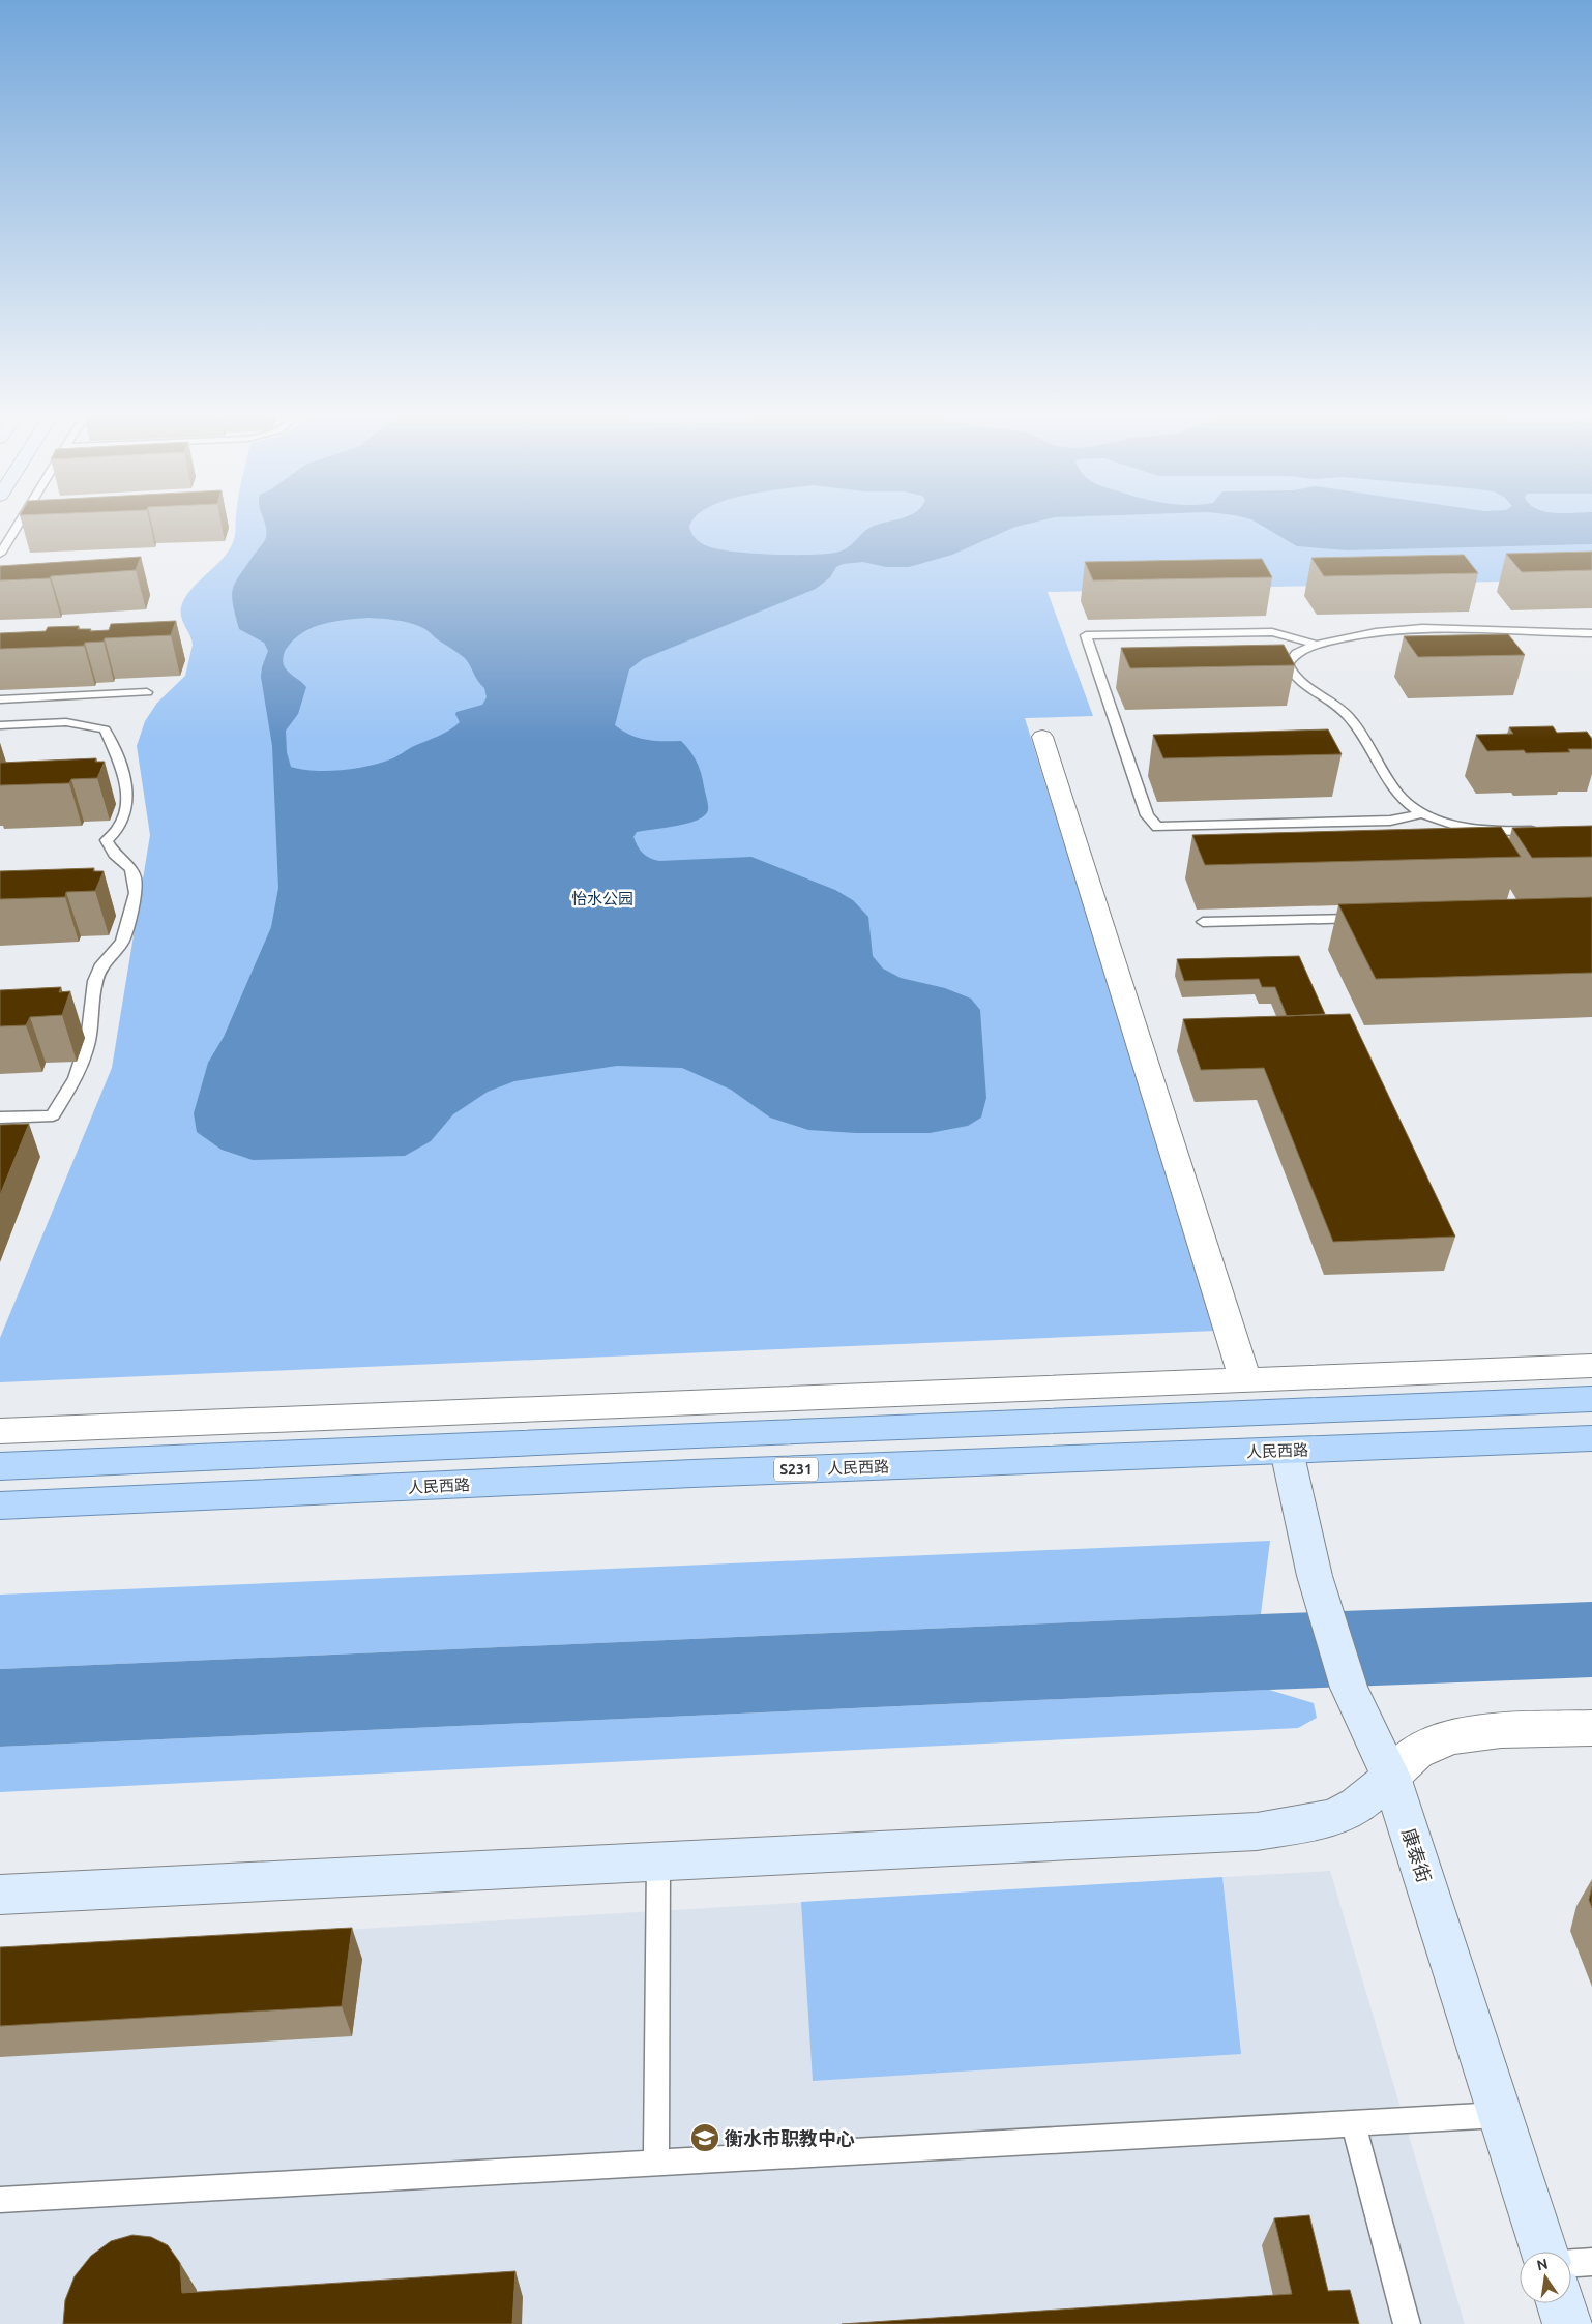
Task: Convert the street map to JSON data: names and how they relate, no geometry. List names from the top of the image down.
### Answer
{
  "streets": {
    "main road": ["人民西路", "S231"],
    "street": ["康泰街"]
  },
  "crossings": [
    ["人民西路", "康泰街"]
  ],
  "parks": ["怡水公园"],
  "places": {
    "school or university": ["衡水市职教中心"]
  },
  "north": "top"
}
